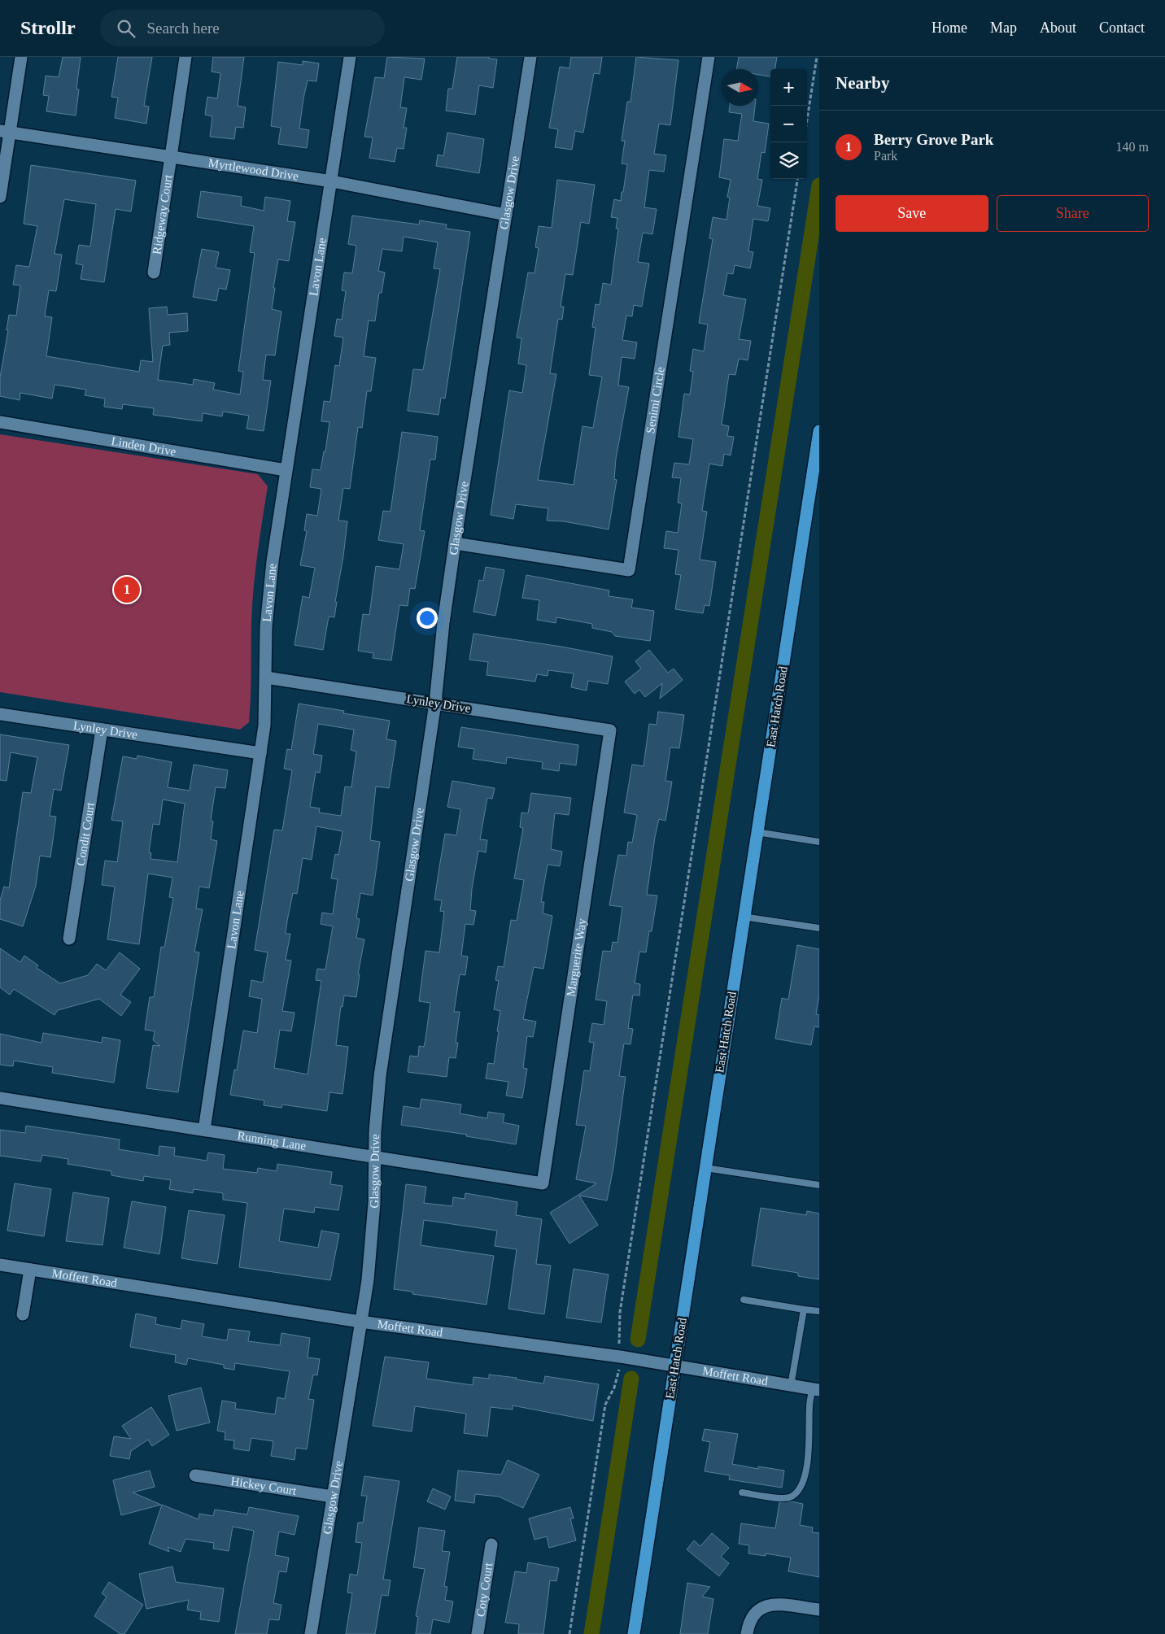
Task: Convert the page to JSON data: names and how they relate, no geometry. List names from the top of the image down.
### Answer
{
  "streets": {
    "main road": ["East Hatch Road"],
    "street": [
      "Myrtlewood Drive",
      "Glasgow Drive",
      "Ridgeway Court",
      "Lavon Lane",
      "Senimi Circle",
      "Linden Drive",
      "Lynley Drive",
      "Condit Court",
      "Marguerite Way",
      "Running Lane",
      "Moffett Road",
      "Hickey Court",
      "Coty Court"
    ]
  },
  "crossings": [
    ["Myrtlewood Drive", "Glasgow Drive"],
    ["Myrtlewood Drive", "Ridgeway Court"],
    ["Myrtlewood Drive", "Lavon Lane"],
    ["Glasgow Drive", "Senimi Circle"],
    ["Glasgow Drive", "Lynley Drive"],
    ["Glasgow Drive", "Running Lane"],
    ["Glasgow Drive", "Moffett Road"],
    ["Glasgow Drive", "Hickey Court"],
    ["Lavon Lane", "Linden Drive"],
    ["Lavon Lane", "Lynley Drive"],
    ["Lavon Lane", "Running Lane"],
    ["Lynley Drive", "Condit Court"],
    ["Lynley Drive", "Marguerite Way"],
    ["East Hatch Road", "Moffett Road"],
    ["Marguerite Way", "Running Lane"]
  ],
  "north": "right",
  "page": {
    "header": "Strollr",
    "search": "Search here",
    "nav": [
      "Home",
      "Map",
      "About",
      "Contact"
    ],
    "heading": "Nearby",
    "map_buttons": ["+", "−"],
    "list": [
      {
        "mark": "1",
        "name": "Berry Grove Park",
        "note": "Park",
        "value": "140 m"
      }
    ],
    "buttons": ["Save", "Share"],
    "pins": "1"
  }
}
